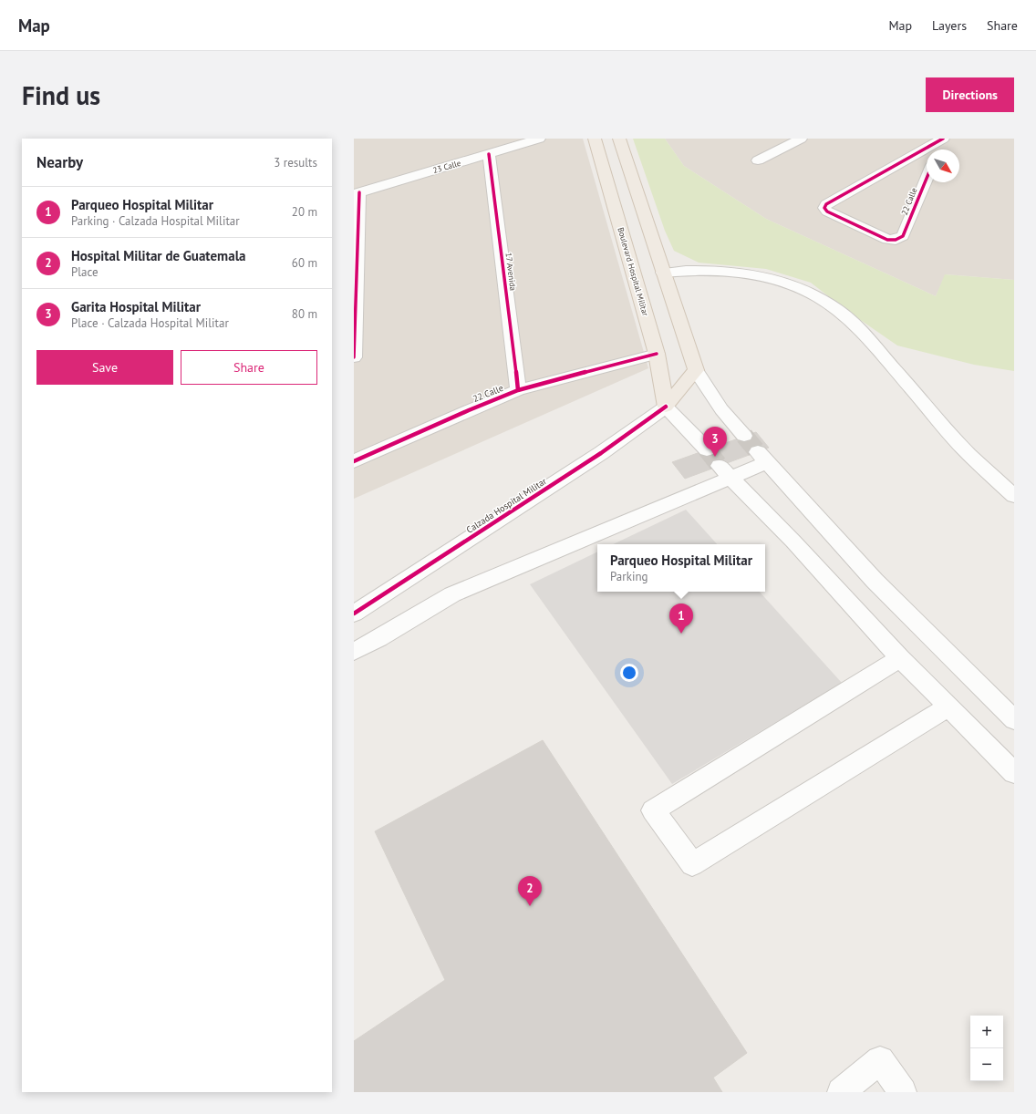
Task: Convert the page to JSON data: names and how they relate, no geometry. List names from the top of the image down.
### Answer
{
  "streets": {
    "main road": ["Boulevard Hospital Militar", "Calzada Hospital Militar"],
    "street": ["23 Calle", "22 Calle", "17 Avenida"]
  },
  "crossings": [
    ["23 Calle", "17 Avenida"],
    ["22 Calle", "17 Avenida"],
    ["22 Calle", "Boulevard Hospital Militar"],
    ["Boulevard Hospital Militar", "Calzada Hospital Militar"]
  ],
  "north": "bottom right",
  "page": {
    "header": "Map",
    "nav": ["Map", "Layers", "Share"],
    "buttons": [
      "Directions",
      ["Save", "Share"]
    ],
    "title": "Find us",
    "heading": ["Nearby", "3 results"],
    "list": [
      {
        "mark": "1",
        "name": "Parqueo Hospital Militar",
        "note": "Parking · Calzada Hospital Militar",
        "value": "20 m"
      },
      {
        "mark": "2",
        "name": "Hospital Militar de Guatemala",
        "note": "Place",
        "value": "60 m"
      },
      {
        "mark": "3",
        "name": "Garita Hospital Militar",
        "note": "Place · Calzada Hospital Militar",
        "value": "80 m"
      }
    ],
    "pins": ["3", "1", "2"],
    "popup": ["Parqueo Hospital Militar", "Parking"],
    "map_buttons": ["+", "−"]
  }
}
